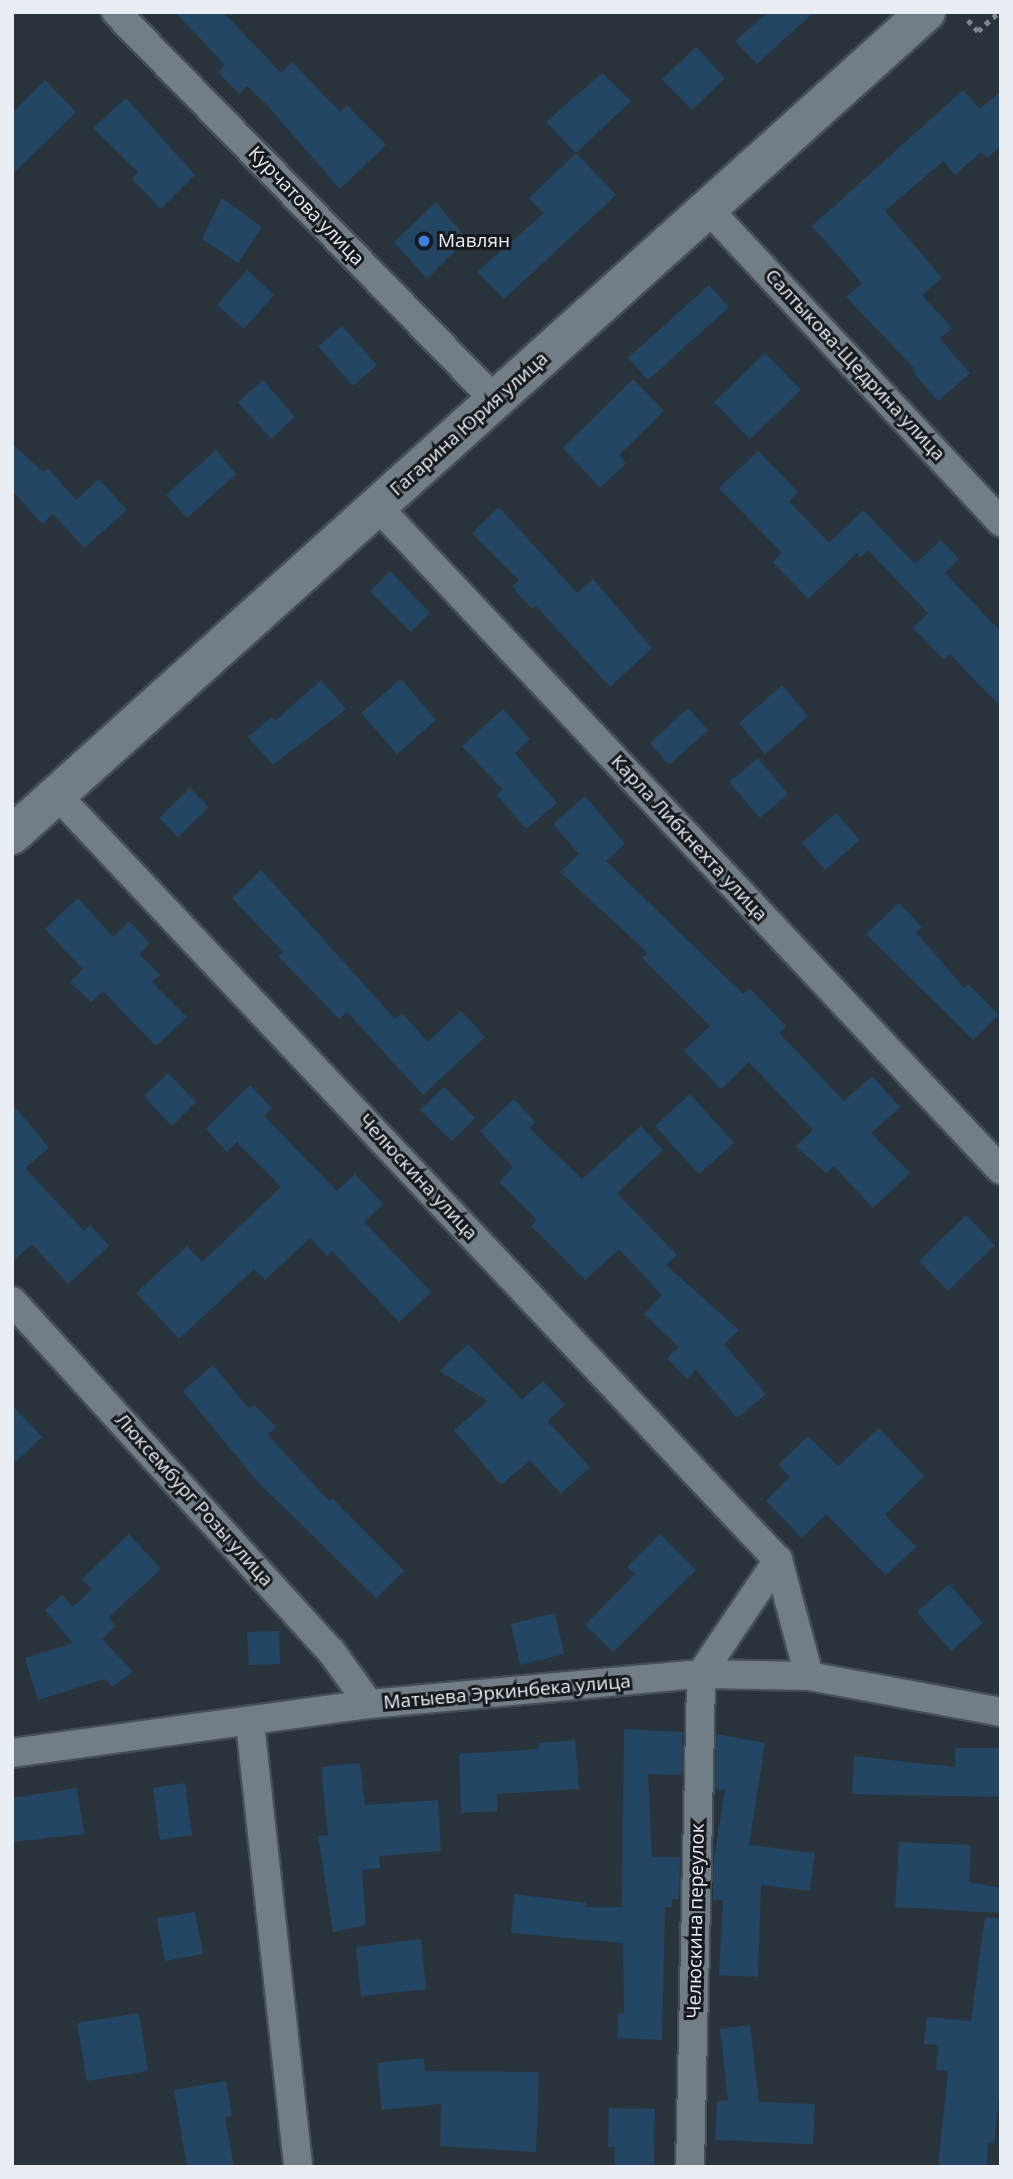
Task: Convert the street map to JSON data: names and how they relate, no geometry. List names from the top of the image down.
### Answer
{
  "streets": {
    "main road": ["Гагарина Юрия улица"],
    "street": [
      "Курчатова улица",
      "Салтыкова-Щедрина улица",
      "Карла Либкнехта улица",
      "Челюскина улица",
      "Люксембург Розы улица",
      "Матыева Эркинбека улица",
      "Челюскина переулок"
    ]
  },
  "crossings": [
    ["Курчатова улица", "Гагарина Юрия улица"],
    ["Салтыкова-Щедрина улица", "Гагарина Юрия улица"],
    ["Гагарина Юрия улица", "Карла Либкнехта улица"],
    ["Гагарина Юрия улица", "Челюскина улица"],
    ["Челюскина улица", "Матыева Эркинбека улица"],
    ["Люксембург Розы улица", "Матыева Эркинбека улица"],
    ["Матыева Эркинбека улица", "Челюскина переулок"]
  ],
  "places": ["Мавлян"]
}
